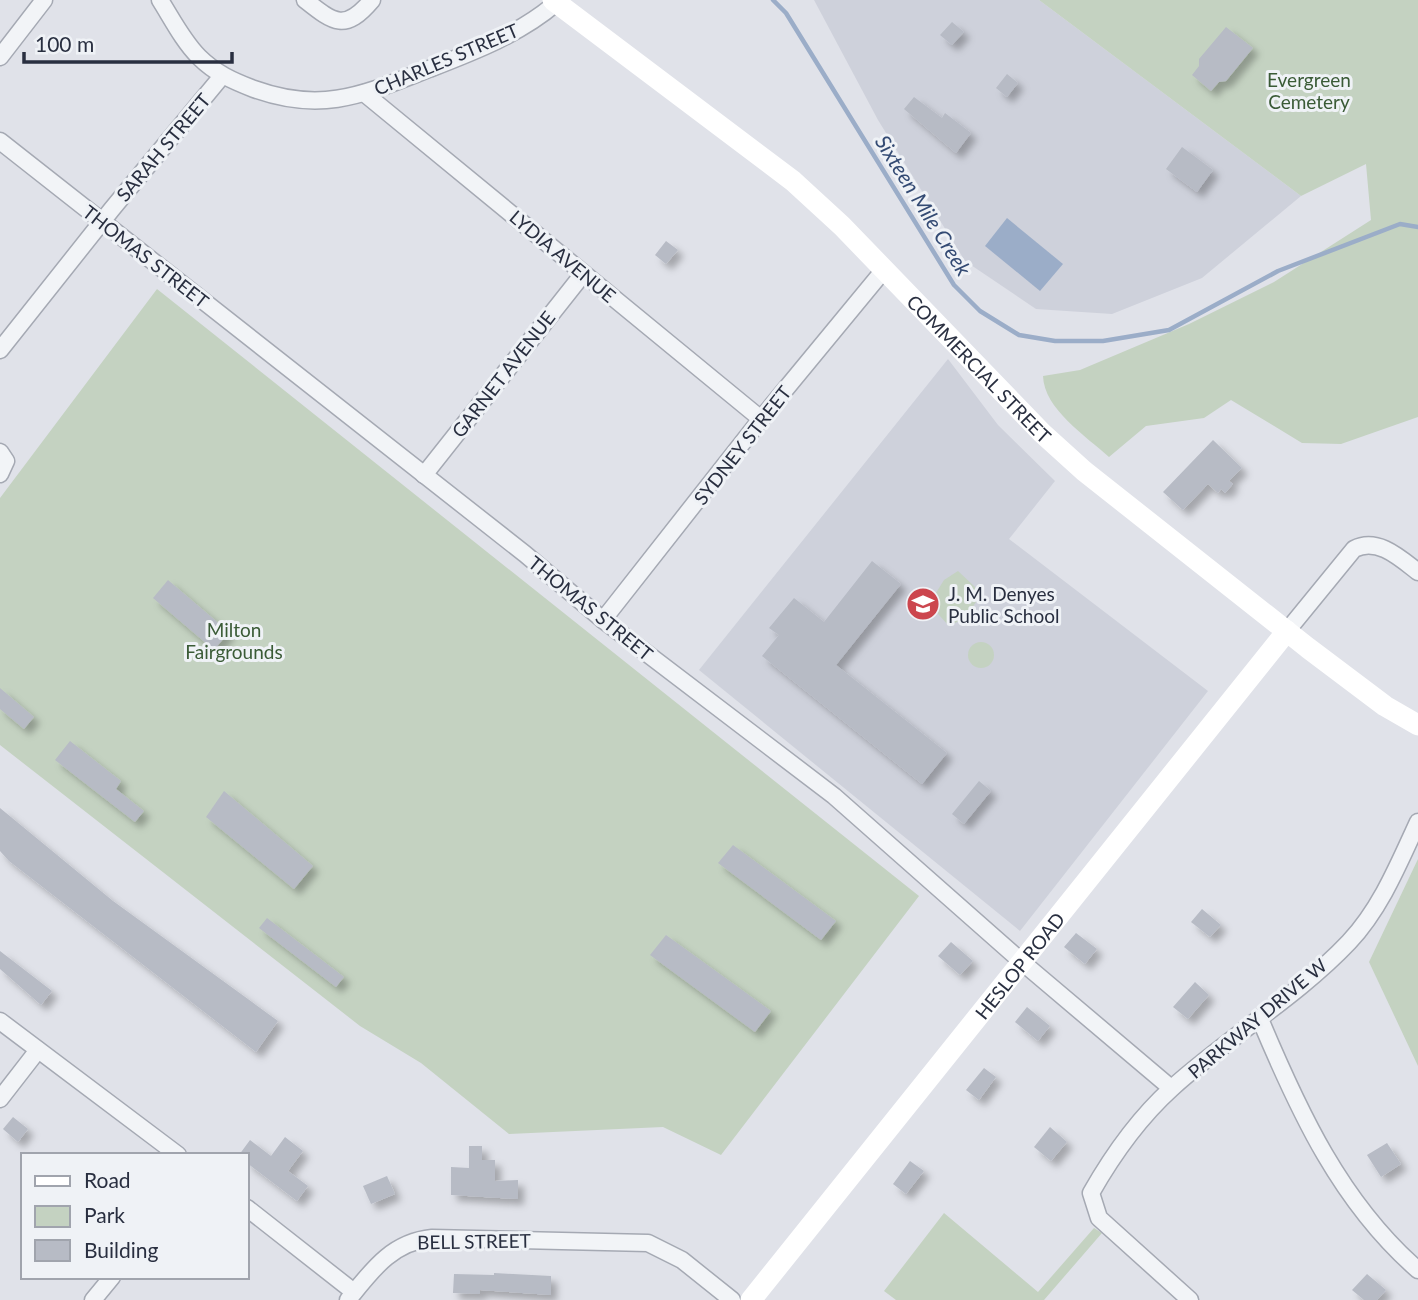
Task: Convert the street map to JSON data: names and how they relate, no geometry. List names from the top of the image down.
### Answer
{
  "streets": {
    "street": [
      "CHARLES STREET",
      "SARAH STREET",
      "THOMAS STREET",
      "LYDIA AVENUE",
      "COMMERCIAL STREET",
      "GARNET AVENUE",
      "SYDNEY STREET",
      "HESLOP ROAD",
      "PARKWAY DRIVE W",
      "BELL STREET"
    ]
  },
  "crossings": [
    ["CHARLES STREET", "SARAH STREET"],
    ["CHARLES STREET", "LYDIA AVENUE"],
    ["CHARLES STREET", "COMMERCIAL STREET"],
    ["SARAH STREET", "THOMAS STREET"],
    ["THOMAS STREET", "GARNET AVENUE"],
    ["THOMAS STREET", "SYDNEY STREET"],
    ["THOMAS STREET", "HESLOP ROAD"],
    ["THOMAS STREET", "PARKWAY DRIVE W"],
    ["LYDIA AVENUE", "GARNET AVENUE"],
    ["LYDIA AVENUE", "SYDNEY STREET"],
    ["COMMERCIAL STREET", "SYDNEY STREET"],
    ["COMMERCIAL STREET", "HESLOP ROAD"]
  ],
  "water": ["Sixteen Mile Creek"],
  "parks": ["Evergreen Cemetery", "Milton Fairgrounds"],
  "places": {
    "school or university": ["J. M. Denyes Public School"]
  },
  "legend": ["Road", "Park", "Building"],
  "scale_bar": "100 m"
}
